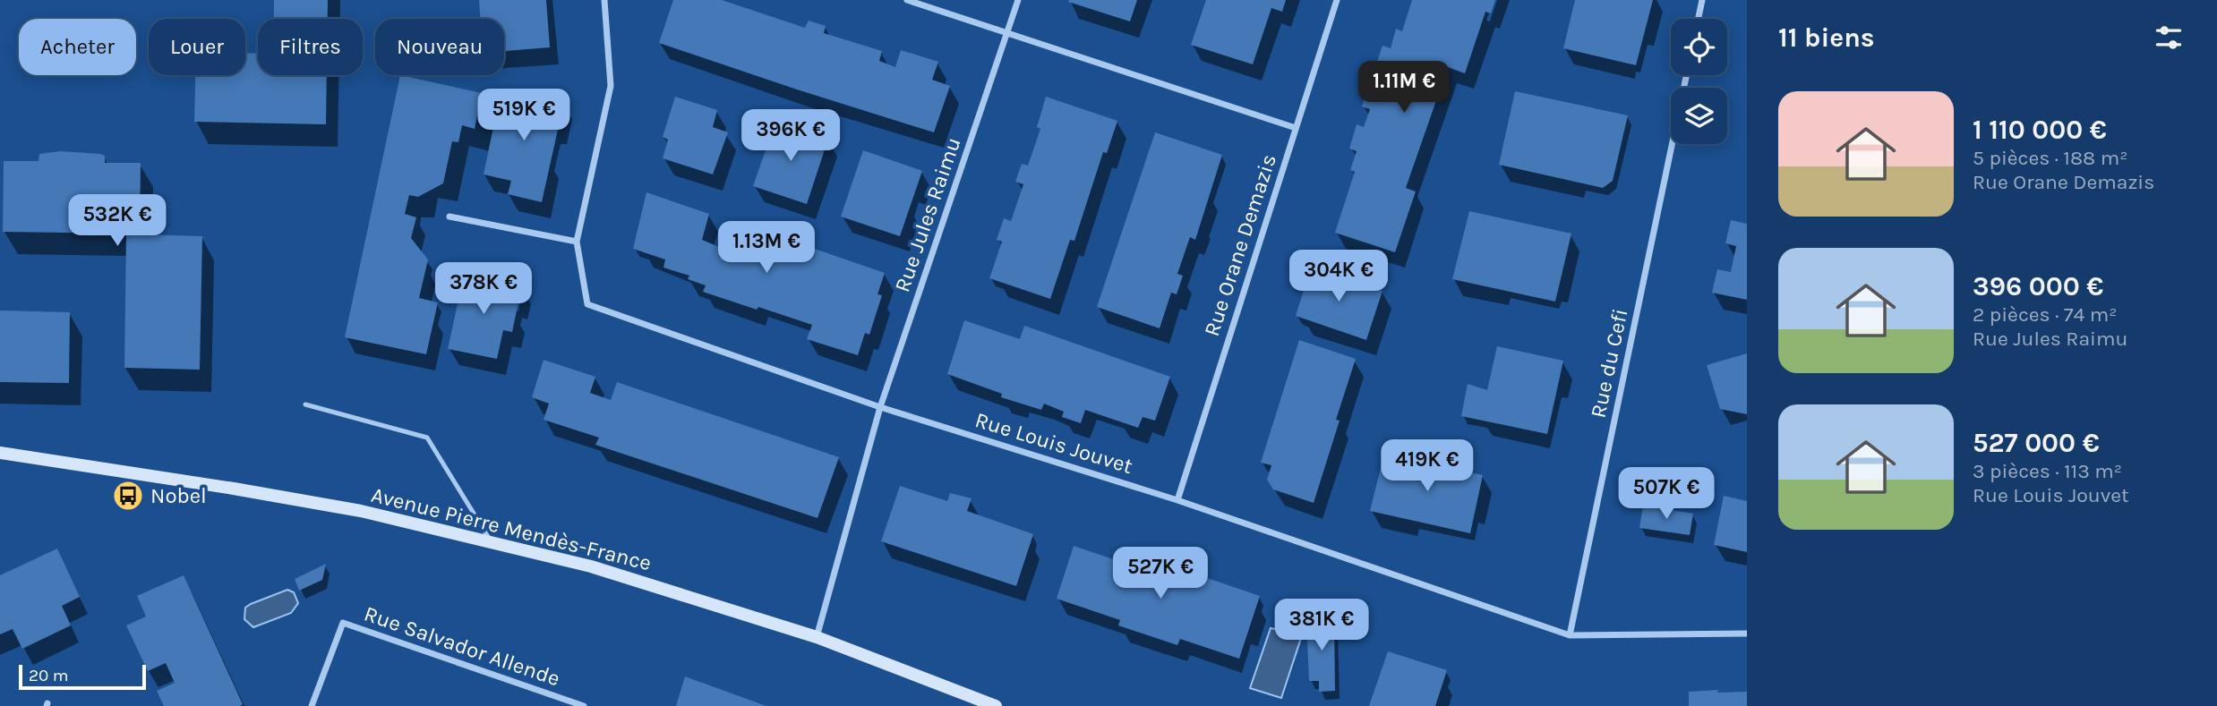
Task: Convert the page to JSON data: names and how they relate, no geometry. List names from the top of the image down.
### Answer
{
  "streets": {
    "street": [
      "Rue Jules Raimu",
      "Rue Orane Demazis",
      "Rue du Cefi",
      "Rue Louis Jouvet",
      "Avenue Pierre Mendès-France",
      "Rue Salvador Allende"
    ]
  },
  "crossings": [
    ["Rue Jules Raimu", "Rue Louis Jouvet"],
    ["Rue Jules Raimu", "Avenue Pierre Mendès-France"],
    ["Rue Orane Demazis", "Rue Louis Jouvet"],
    ["Rue du Cefi", "Rue Louis Jouvet"]
  ],
  "places": {
    "bus stop": ["Nobel"]
  },
  "scale_bar": "20 m",
  "page": {
    "heading": "11 biens",
    "chip": [
      "Acheter",
      "Louer",
      "Filtres",
      "Nouveau"
    ],
    "price": [
      "1.11M €",
      "519K €",
      "396K €",
      "532K €",
      "1.13M €",
      "304K €",
      "378K €",
      "419K €",
      "507K €",
      "527K €",
      "381K €"
    ],
    "list": [
      {
        "name": "1 110 000 €",
        "note": "5 pièces · 188 m² · Rue Orane Demazis"
      },
      {
        "name": "396 000 €",
        "note": "2 pièces · 74 m² · Rue Jules Raimu"
      },
      {
        "name": "527 000 €",
        "note": "3 pièces · 113 m² · Rue Louis Jouvet"
      }
    ],
    "scale": "20 m"
  }
}
